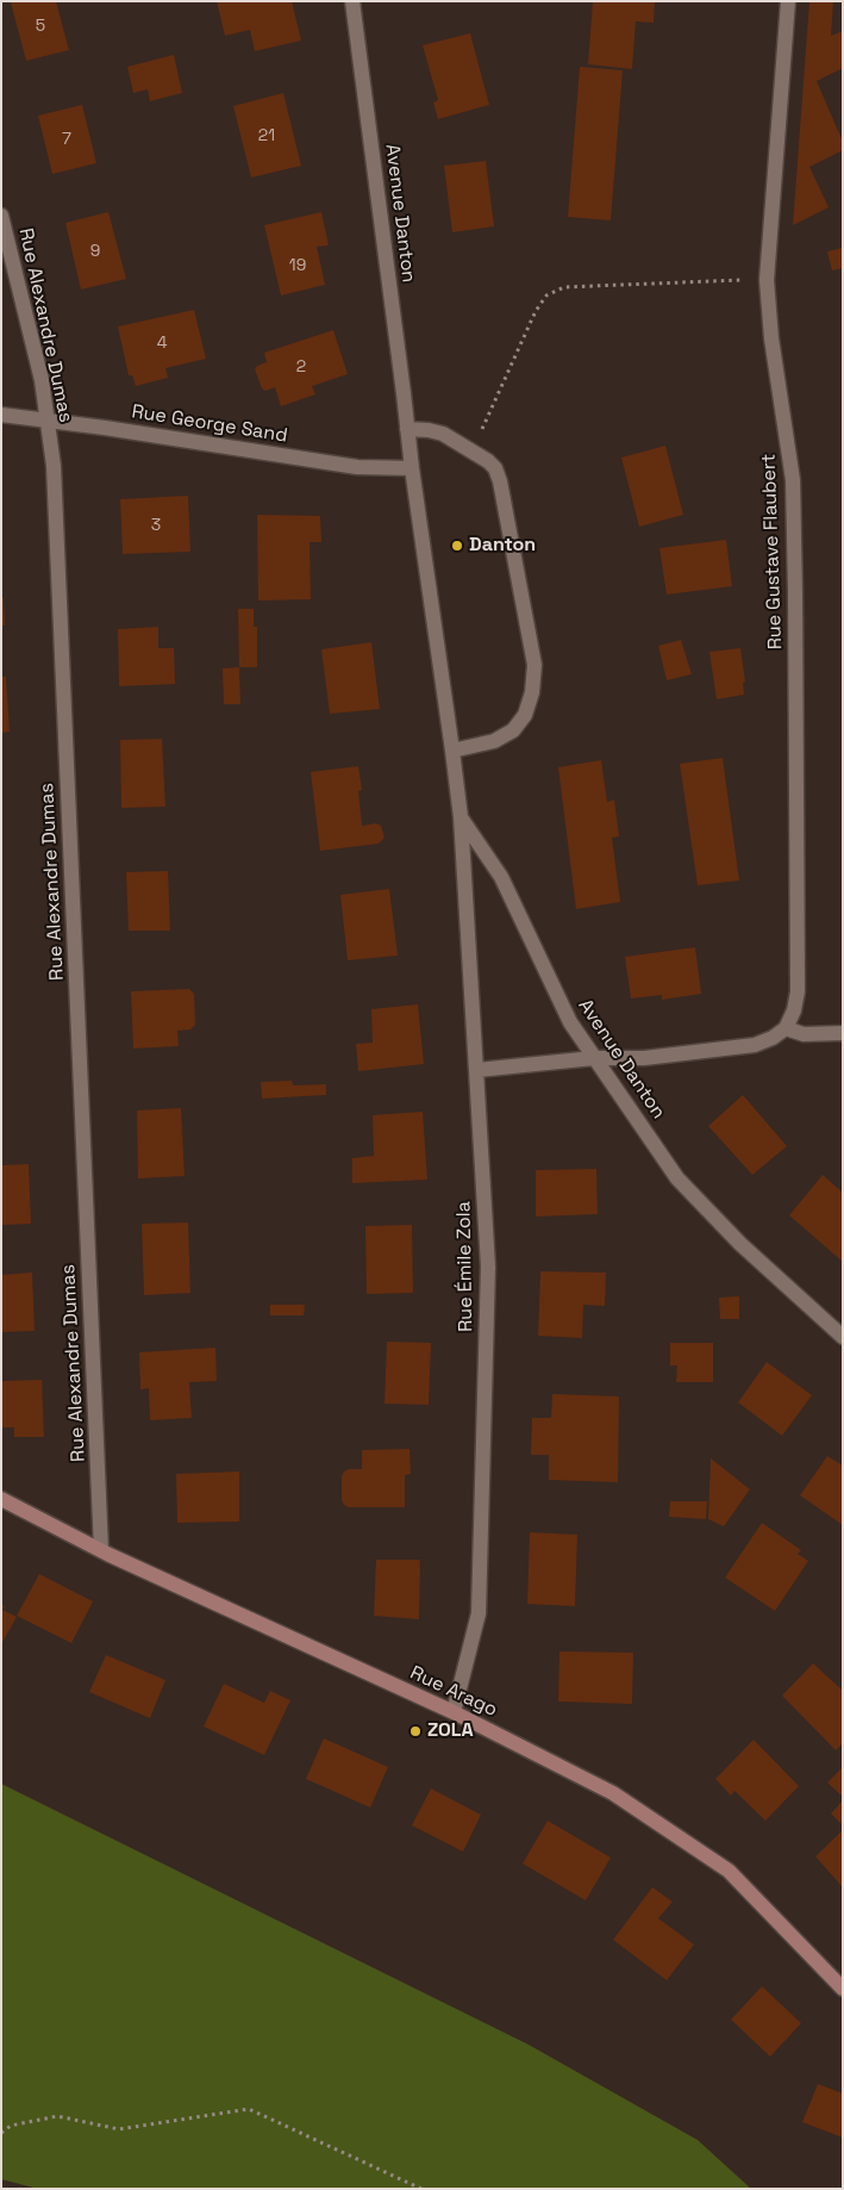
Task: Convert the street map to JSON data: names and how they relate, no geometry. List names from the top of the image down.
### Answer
{
  "streets": {
    "main road": ["Rue Arago"],
    "street": [
      "Avenue Danton",
      "Rue Alexandre Dumas",
      "Rue George Sand",
      "Rue Gustave Flaubert",
      "Rue Émile Zola"
    ]
  },
  "crossings": [
    ["Avenue Danton", "Rue George Sand"],
    ["Avenue Danton", "Rue Émile Zola"],
    ["Rue Alexandre Dumas", "Rue George Sand"],
    ["Rue Alexandre Dumas", "Rue Arago"],
    ["Rue Émile Zola", "Rue Arago"]
  ],
  "places": ["Danton", "ZOLA"],
  "house_numbers": [
    "5",
    "21",
    "7",
    "9",
    "19",
    "4",
    "2",
    "3"
  ]
}
